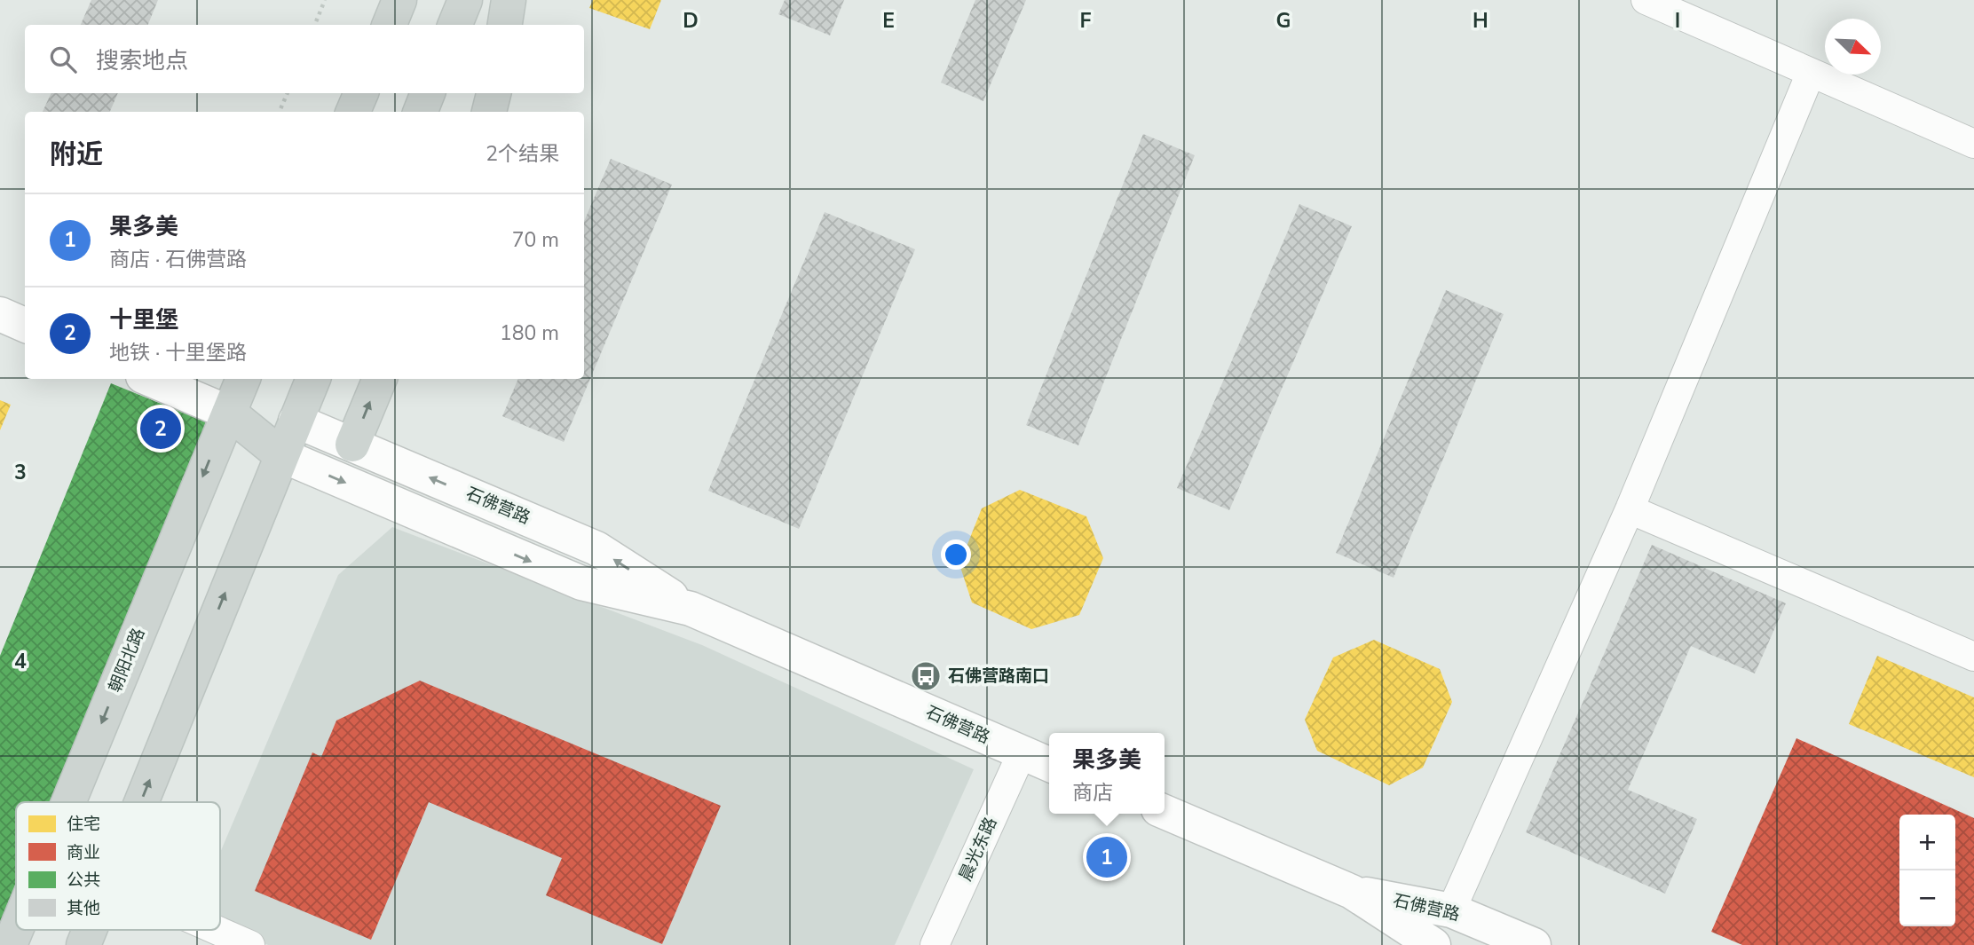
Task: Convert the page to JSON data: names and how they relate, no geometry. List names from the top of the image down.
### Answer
{
  "streets": {
    "main road": ["朝阳北路"],
    "street": ["石佛营路", "晨光东路"]
  },
  "crossings": [
    ["石佛营路", "晨光东路"]
  ],
  "places": {
    "bus stop": ["石佛营路南口"]
  },
  "legend": [
    "住宅",
    "商业",
    "公共",
    "其他"
  ],
  "north": "bottom right",
  "page": {
    "search": "搜索地点",
    "heading": ["附近", "2个结果"],
    "list": [
      {
        "mark": "1",
        "name": "果多美",
        "note": "商店 · 石佛营路",
        "value": "70 m"
      },
      {
        "mark": "2",
        "name": "十里堡",
        "note": "地铁 · 十里堡路",
        "value": "180 m"
      }
    ],
    "pins": ["2", "1"],
    "popup": ["果多美", "商店"],
    "map_buttons": ["+", "−"]
  },
  "grid": {
    "columns": [
      "D",
      "E",
      "F",
      "G",
      "H",
      "I"
    ],
    "rows": ["3", "4"]
  }
}
